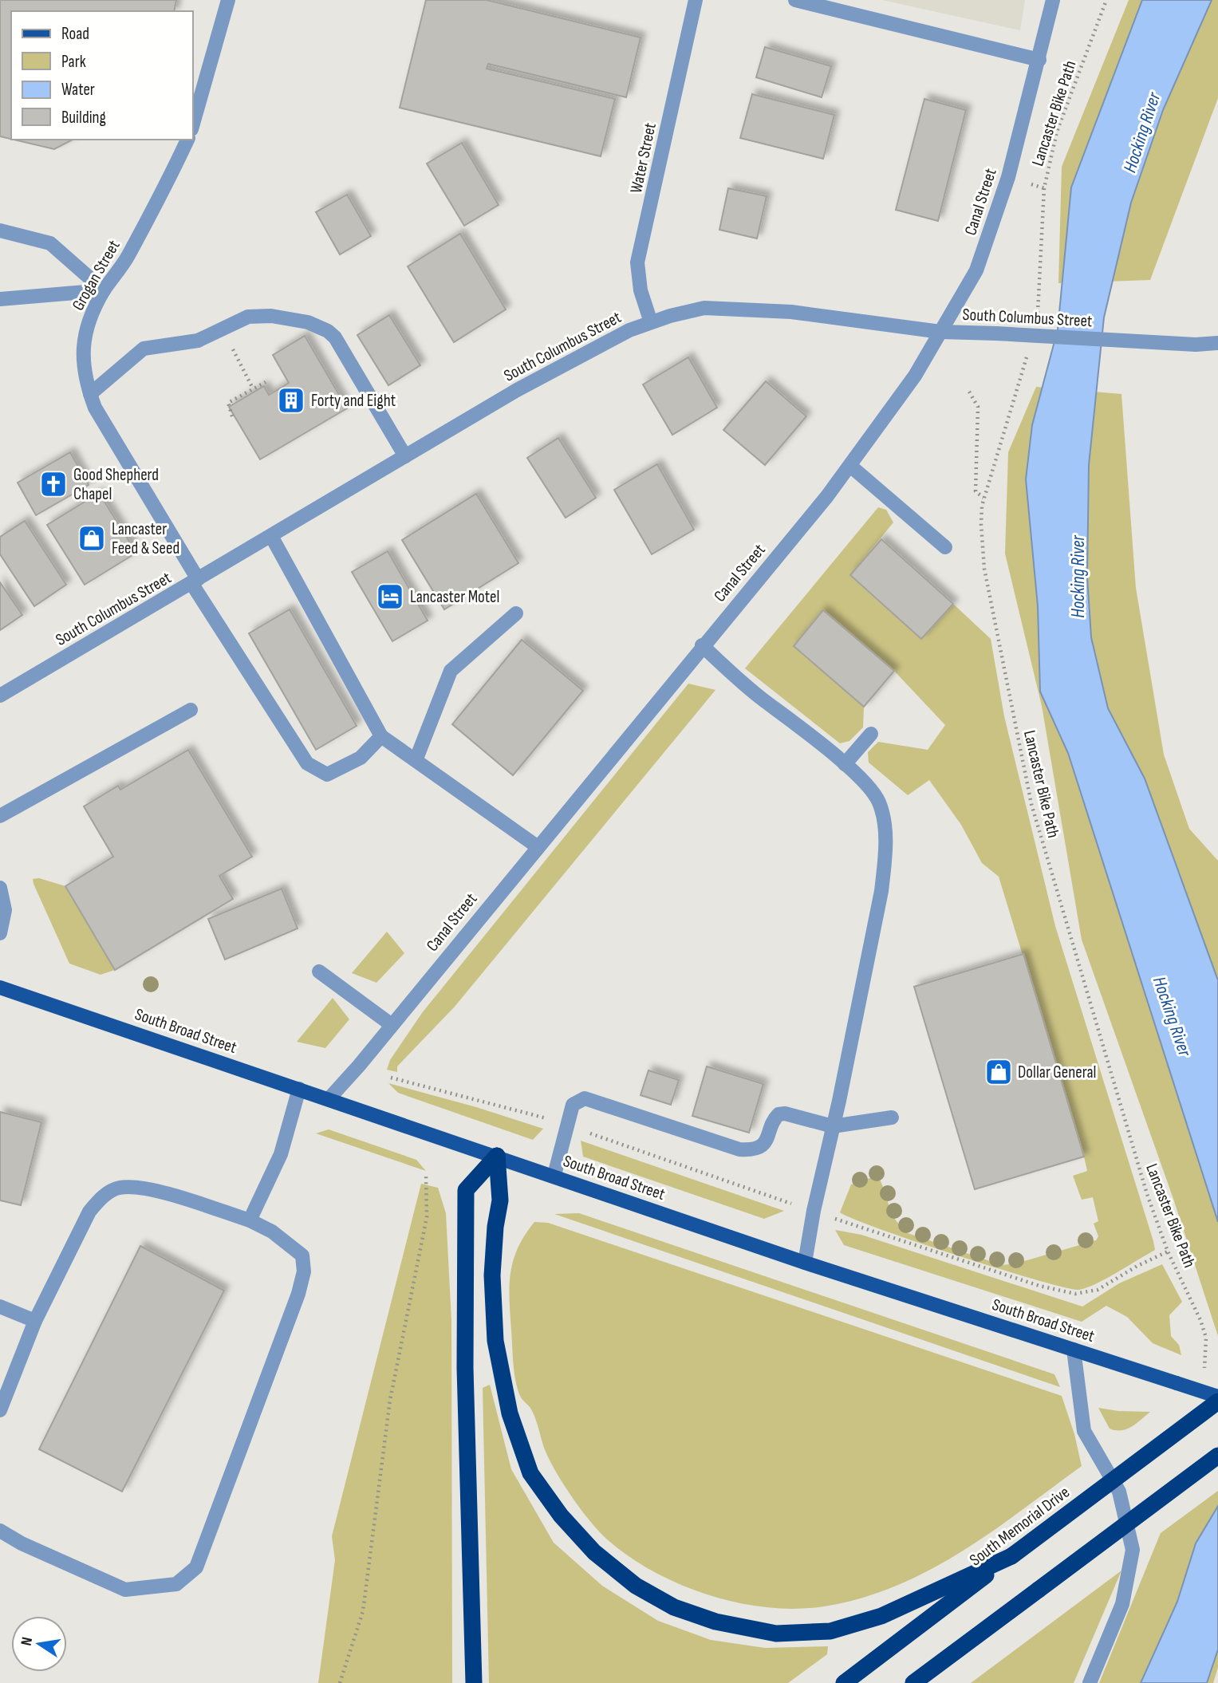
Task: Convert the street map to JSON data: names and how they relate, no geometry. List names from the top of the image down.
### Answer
{
  "streets": {
    "highway": ["South Memorial Drive"],
    "main road": ["South Broad Street"],
    "street": [
      "Water Street",
      "Canal Street",
      "Grogan Street",
      "South Columbus Street"
    ],
    "path": ["Lancaster Bike Path"]
  },
  "crossings": [
    ["Water Street", "South Columbus Street"],
    ["Canal Street", "South Columbus Street"],
    ["Canal Street", "South Broad Street"],
    ["Grogan Street", "South Columbus Street"]
  ],
  "water": ["Hocking River"],
  "places": {
    "building": ["Forty and Eight"],
    "church": ["Good Shepherd Chapel"],
    "shop": ["Lancaster Feed & Seed", "Dollar General"],
    "hotel": ["Lancaster Motel"]
  },
  "legend": [
    "Road",
    "Park",
    "Water",
    "Building"
  ],
  "north": "left"
}
